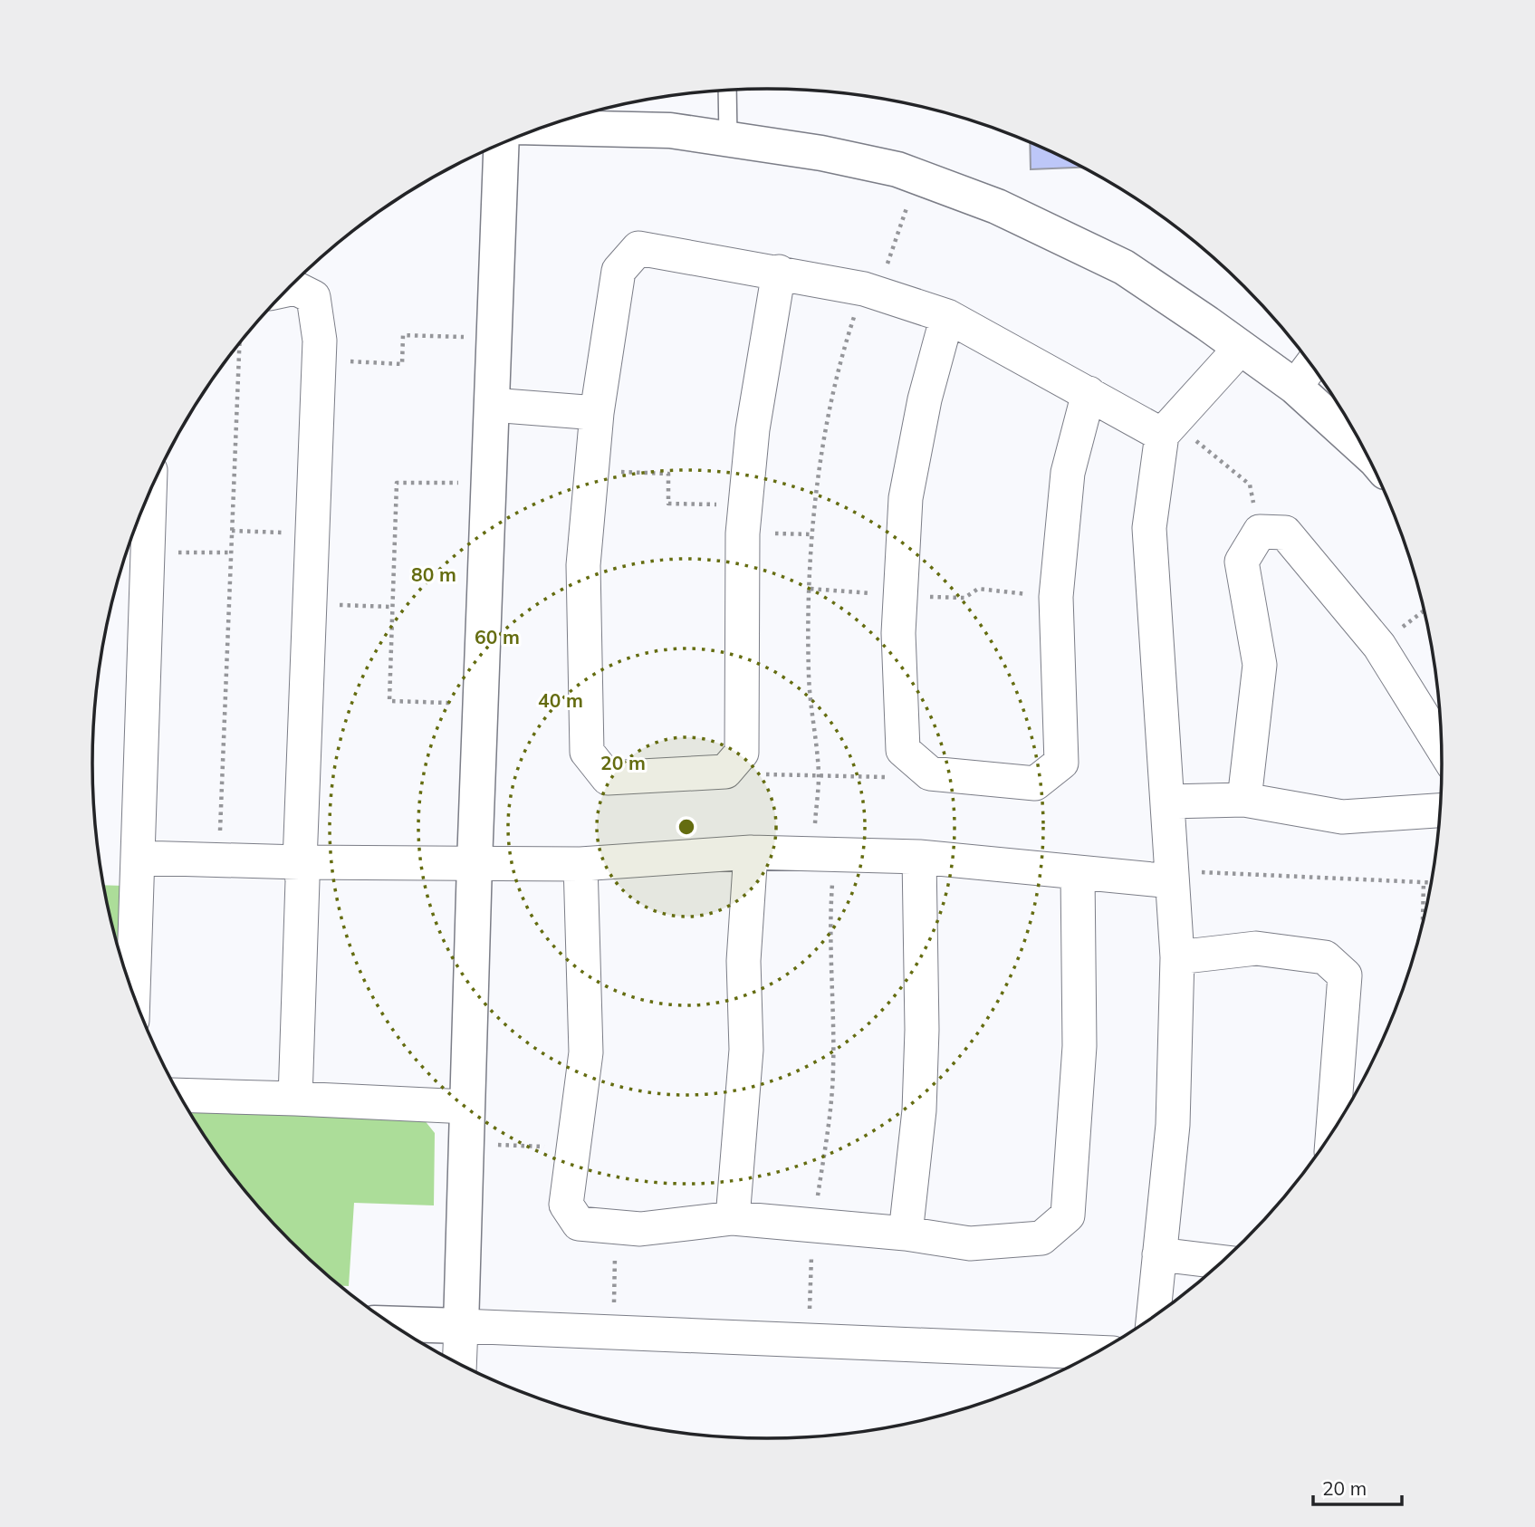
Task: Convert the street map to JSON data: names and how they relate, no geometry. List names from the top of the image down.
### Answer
{
  "scale_bar": "20 m",
  "rings": [
    "80 m",
    "60 m",
    "40 m",
    "20 m"
  ]
}
